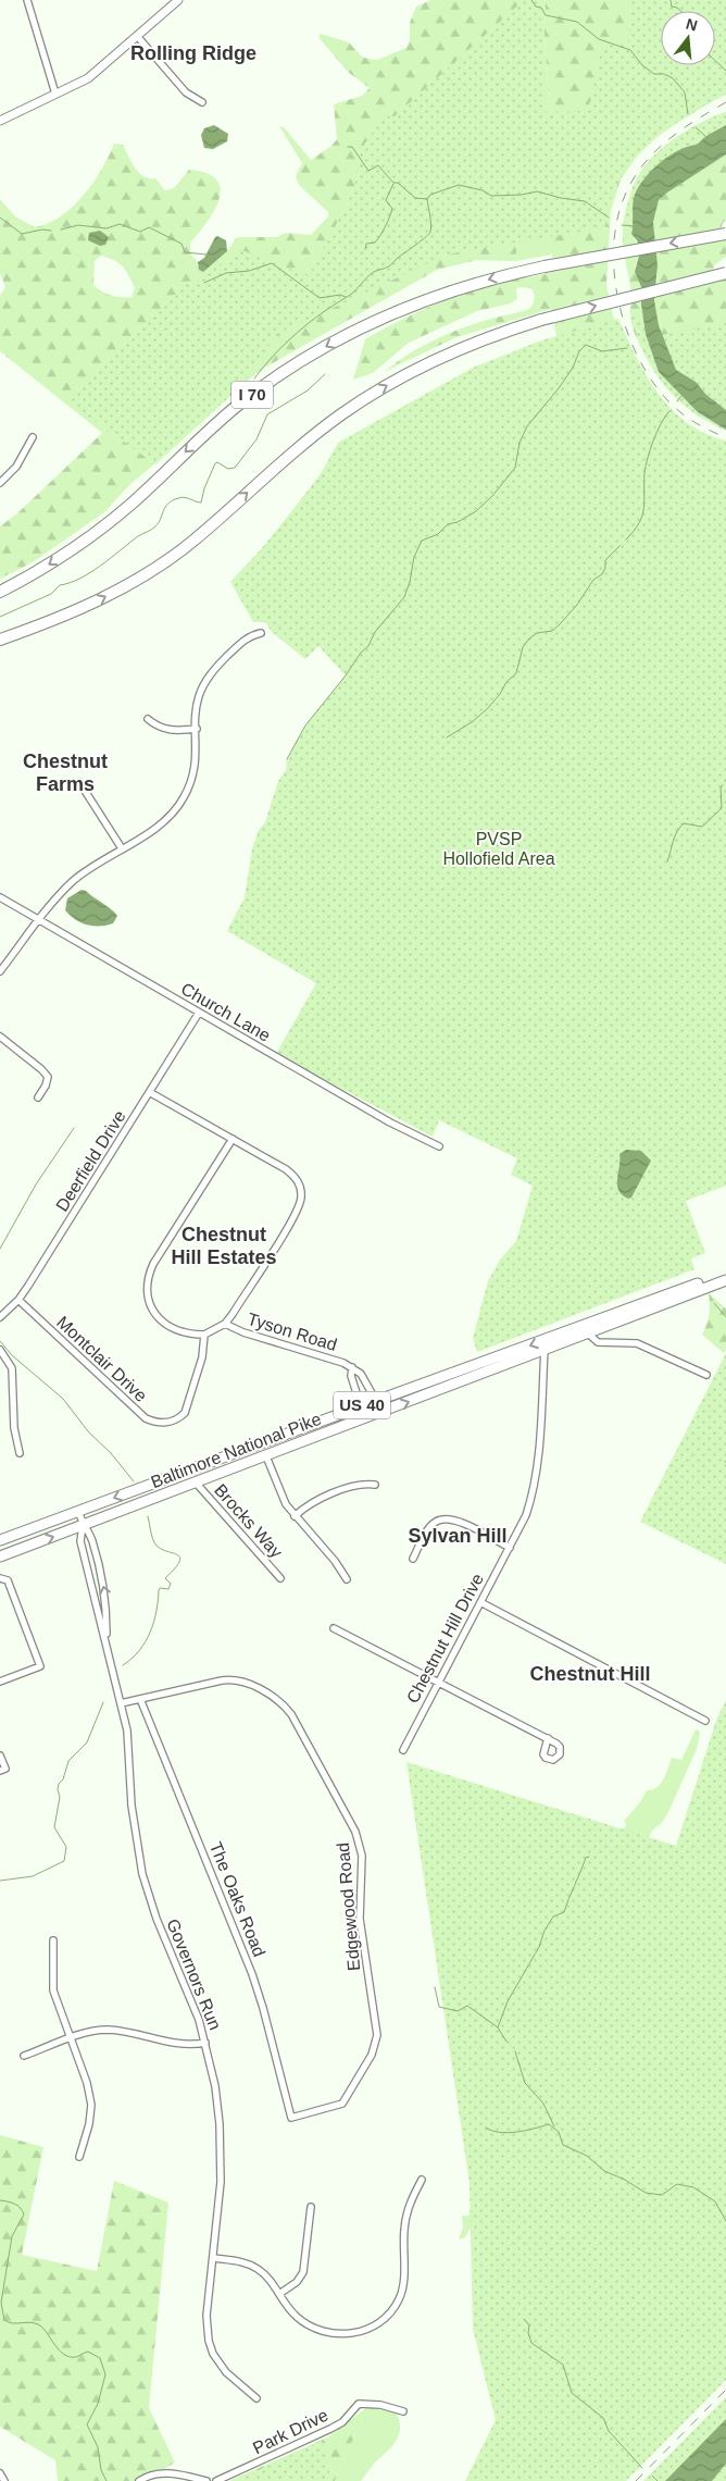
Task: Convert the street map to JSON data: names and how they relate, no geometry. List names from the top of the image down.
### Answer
{
  "streets": {
    "highway": ["I 70"],
    "main road": ["US 40", "Baltimore National Pike"],
    "street": [
      "Church Lane",
      "Deerfield Drive",
      "Tyson Road",
      "Montclair Drive",
      "Brocks Way",
      "Chestnut Hill Drive",
      "The Oaks Road",
      "Edgewood Road",
      "Governors Run",
      "Park Drive"
    ]
  },
  "crossings": [
    ["Church Lane", "Deerfield Drive"],
    ["Deerfield Drive", "Montclair Drive"],
    ["Tyson Road", "Baltimore National Pike"],
    ["Baltimore National Pike", "Brocks Way"],
    ["Baltimore National Pike", "Chestnut Hill Drive"],
    ["Baltimore National Pike", "Governors Run"],
    ["The Oaks Road", "Edgewood Road"],
    ["Edgewood Road", "Governors Run"]
  ],
  "districts": [
    "Rolling Ridge",
    "Chestnut Farms",
    "Chestnut Hill Estates",
    "Sylvan Hill",
    "Chestnut Hill"
  ],
  "parks": ["PVSP Hollofield Area"],
  "north": "top"
}
